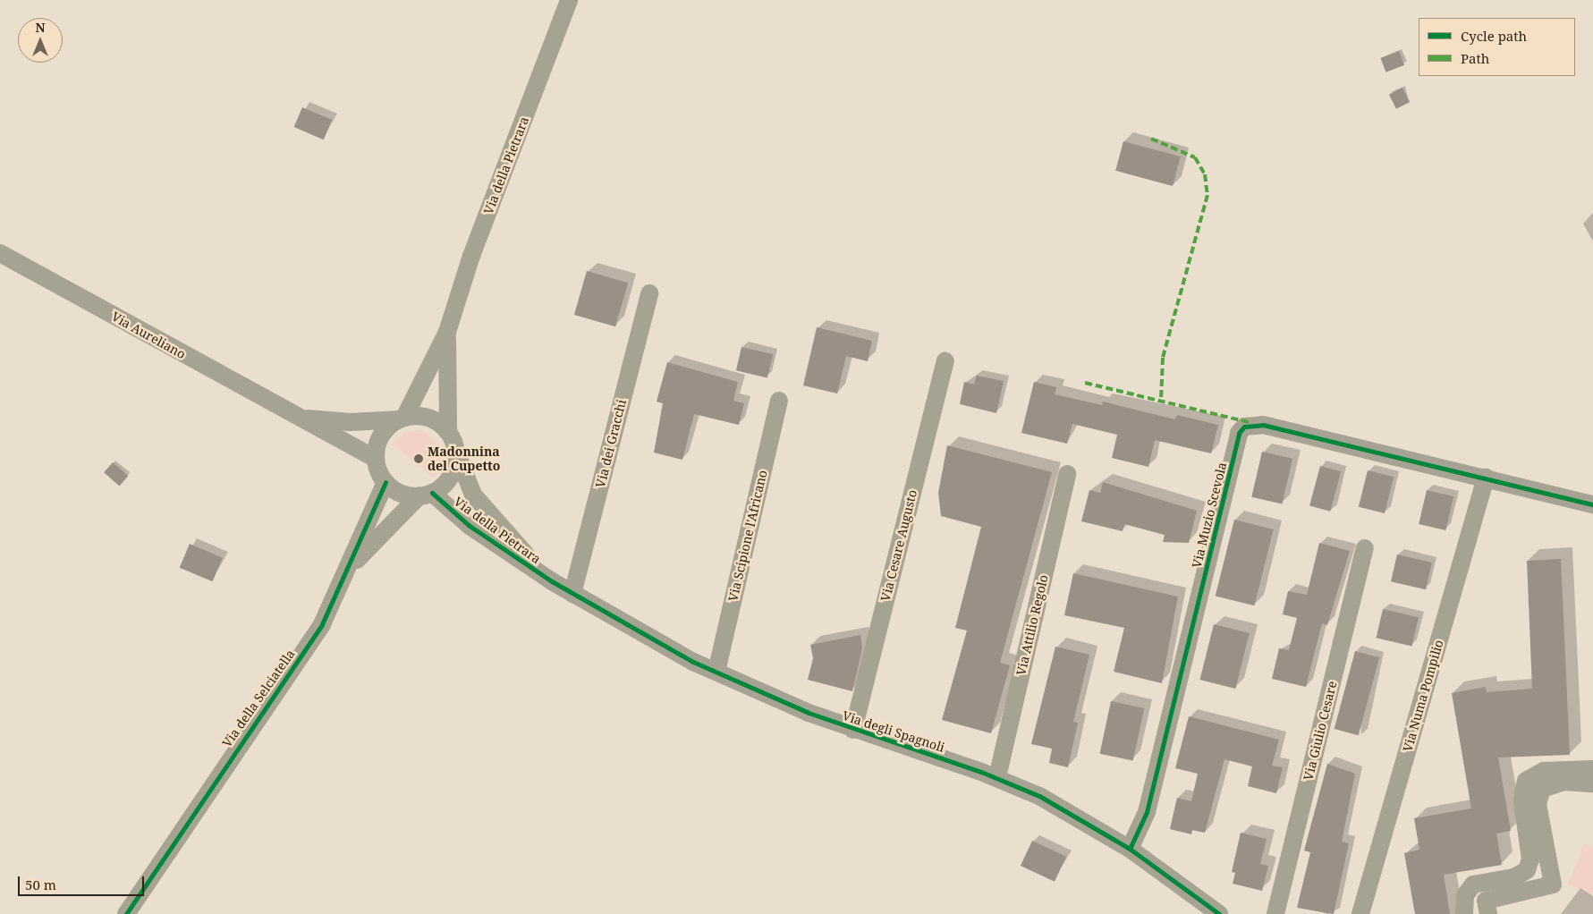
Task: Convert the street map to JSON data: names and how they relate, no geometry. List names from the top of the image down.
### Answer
{
  "streets": {
    "street": [
      "Via della Pietrara",
      "Via Aureliano",
      "Via dei Gracchi",
      "Via Muzio Scevola",
      "Via Scipione l'Africano",
      "Via Cesare Augusto",
      "Via Attilio Regolo",
      "Via Numa Pompilio",
      "Via della Selciatella",
      "Via Giulio Cesare",
      "Via degli Spagnoli"
    ]
  },
  "crossings": [
    ["Via della Pietrara", "Via Aureliano"],
    ["Via della Pietrara", "Via della Selciatella"],
    ["Via della Pietrara", "Via degli Spagnoli"],
    ["Via Aureliano", "Via della Selciatella"],
    ["Via dei Gracchi", "Via degli Spagnoli"],
    ["Via Muzio Scevola", "Via Numa Pompilio"],
    ["Via Muzio Scevola", "Via degli Spagnoli"],
    ["Via Scipione l'Africano", "Via degli Spagnoli"],
    ["Via Cesare Augusto", "Via degli Spagnoli"],
    ["Via Attilio Regolo", "Via degli Spagnoli"]
  ],
  "places": ["Madonnina del Cupetto"],
  "legend": ["Cycle path", "Path"],
  "scale_bar": "50 m",
  "north": "top"
}
